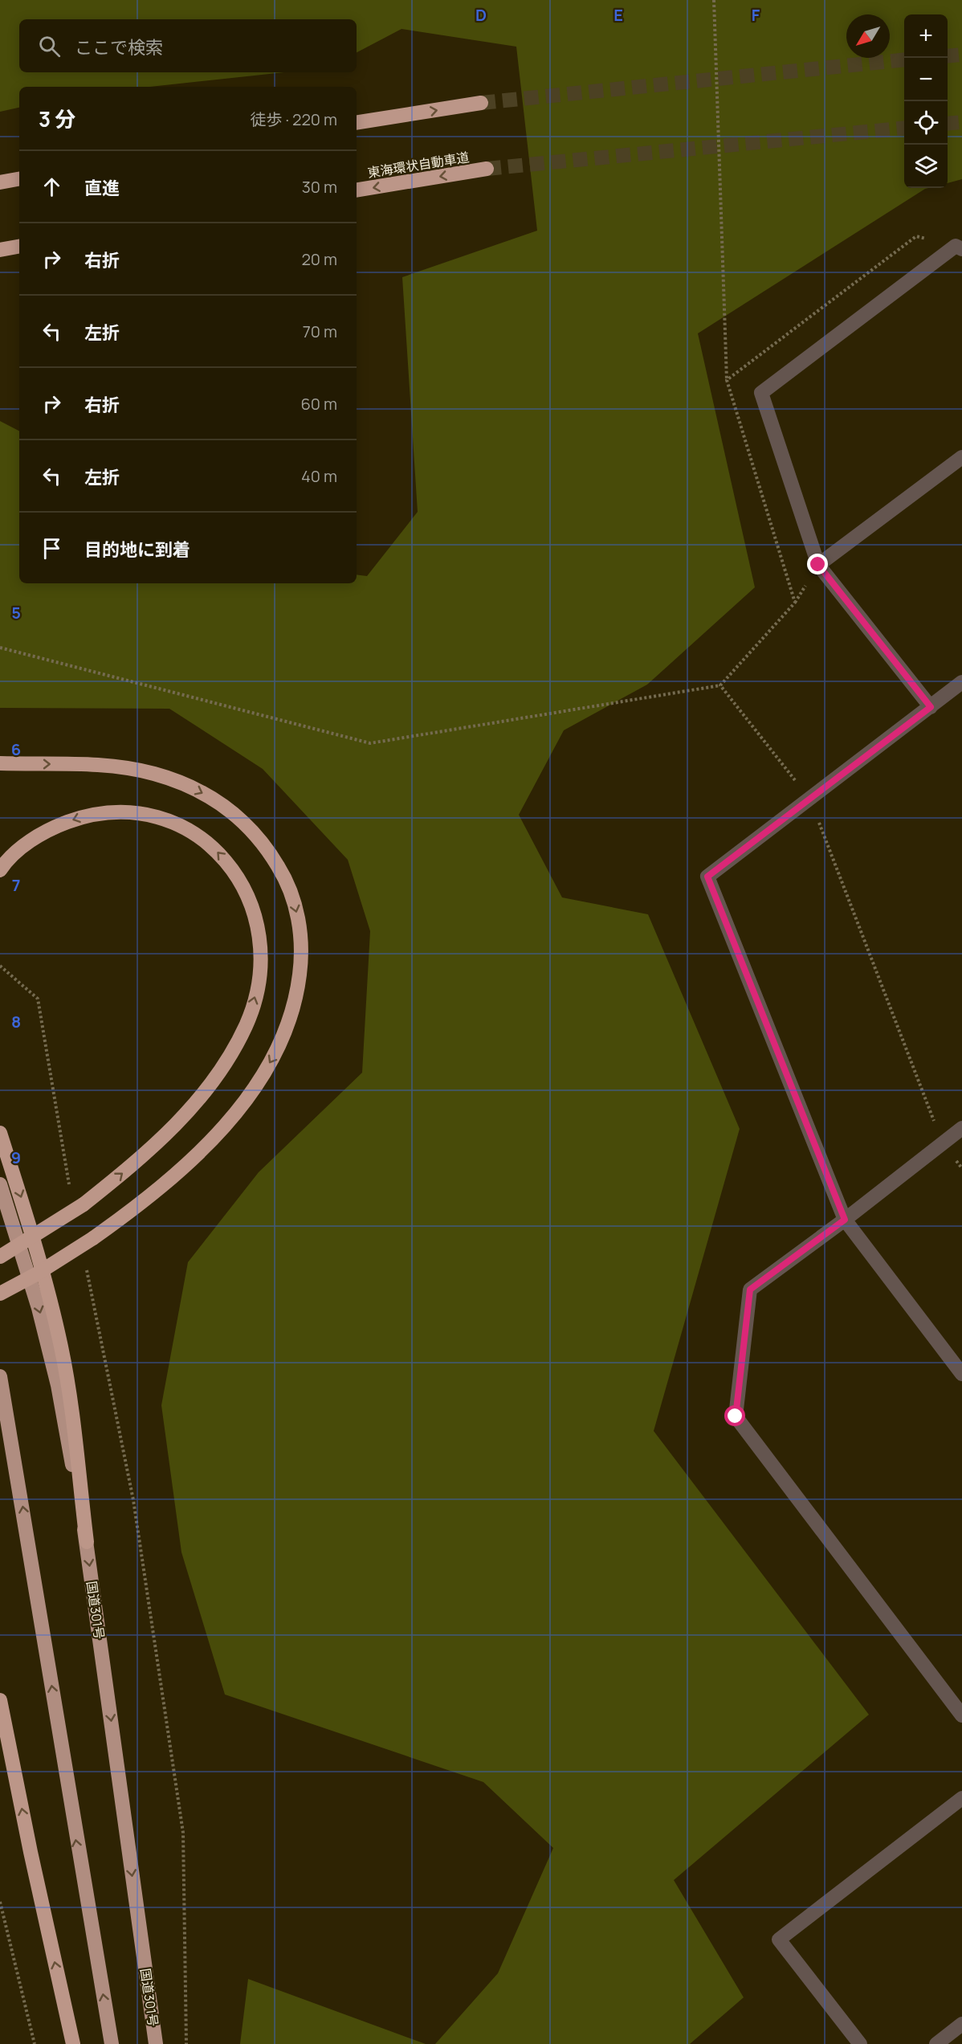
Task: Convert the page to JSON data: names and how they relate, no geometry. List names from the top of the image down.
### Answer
{
  "streets": {
    "highway": ["東海環状自動車道", "国道301号"]
  },
  "north": "bottom left",
  "page": {
    "map_buttons": ["+", "−"],
    "search": "ここで検索",
    "heading": ["3 分", "徒歩 · 220 m"],
    "list": [
      ["直進", "30 m"],
      ["右折", "20 m"],
      ["左折", "70 m"],
      ["右折", "60 m"],
      ["左折", "40 m"],
      "目的地に到着"
    ]
  },
  "grid": {
    "columns": ["D", "E", "F"],
    "rows": [
      "5",
      "6",
      "7",
      "8",
      "9"
    ]
  }
}
